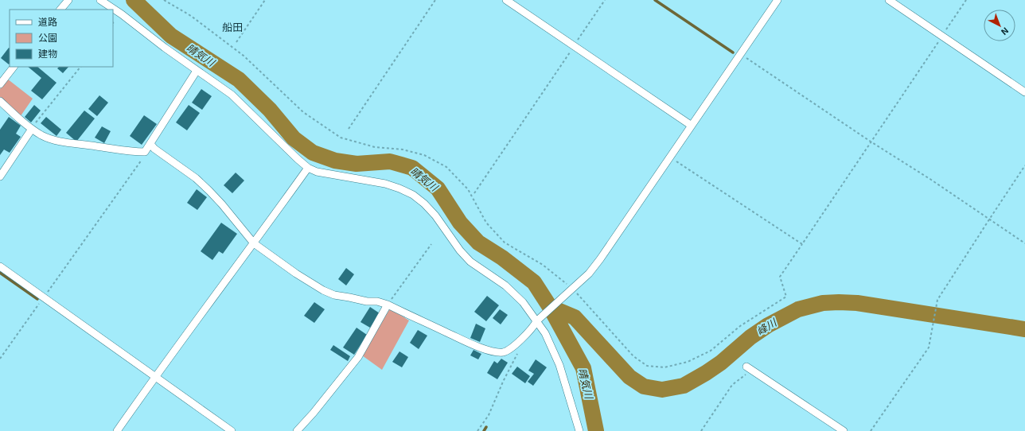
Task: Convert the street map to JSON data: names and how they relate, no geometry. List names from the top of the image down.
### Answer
{
  "districts": ["船田"],
  "water": ["晴気川", "峰川"],
  "legend": ["道路", "公園", "建物"],
  "north": "bottom right"
}
